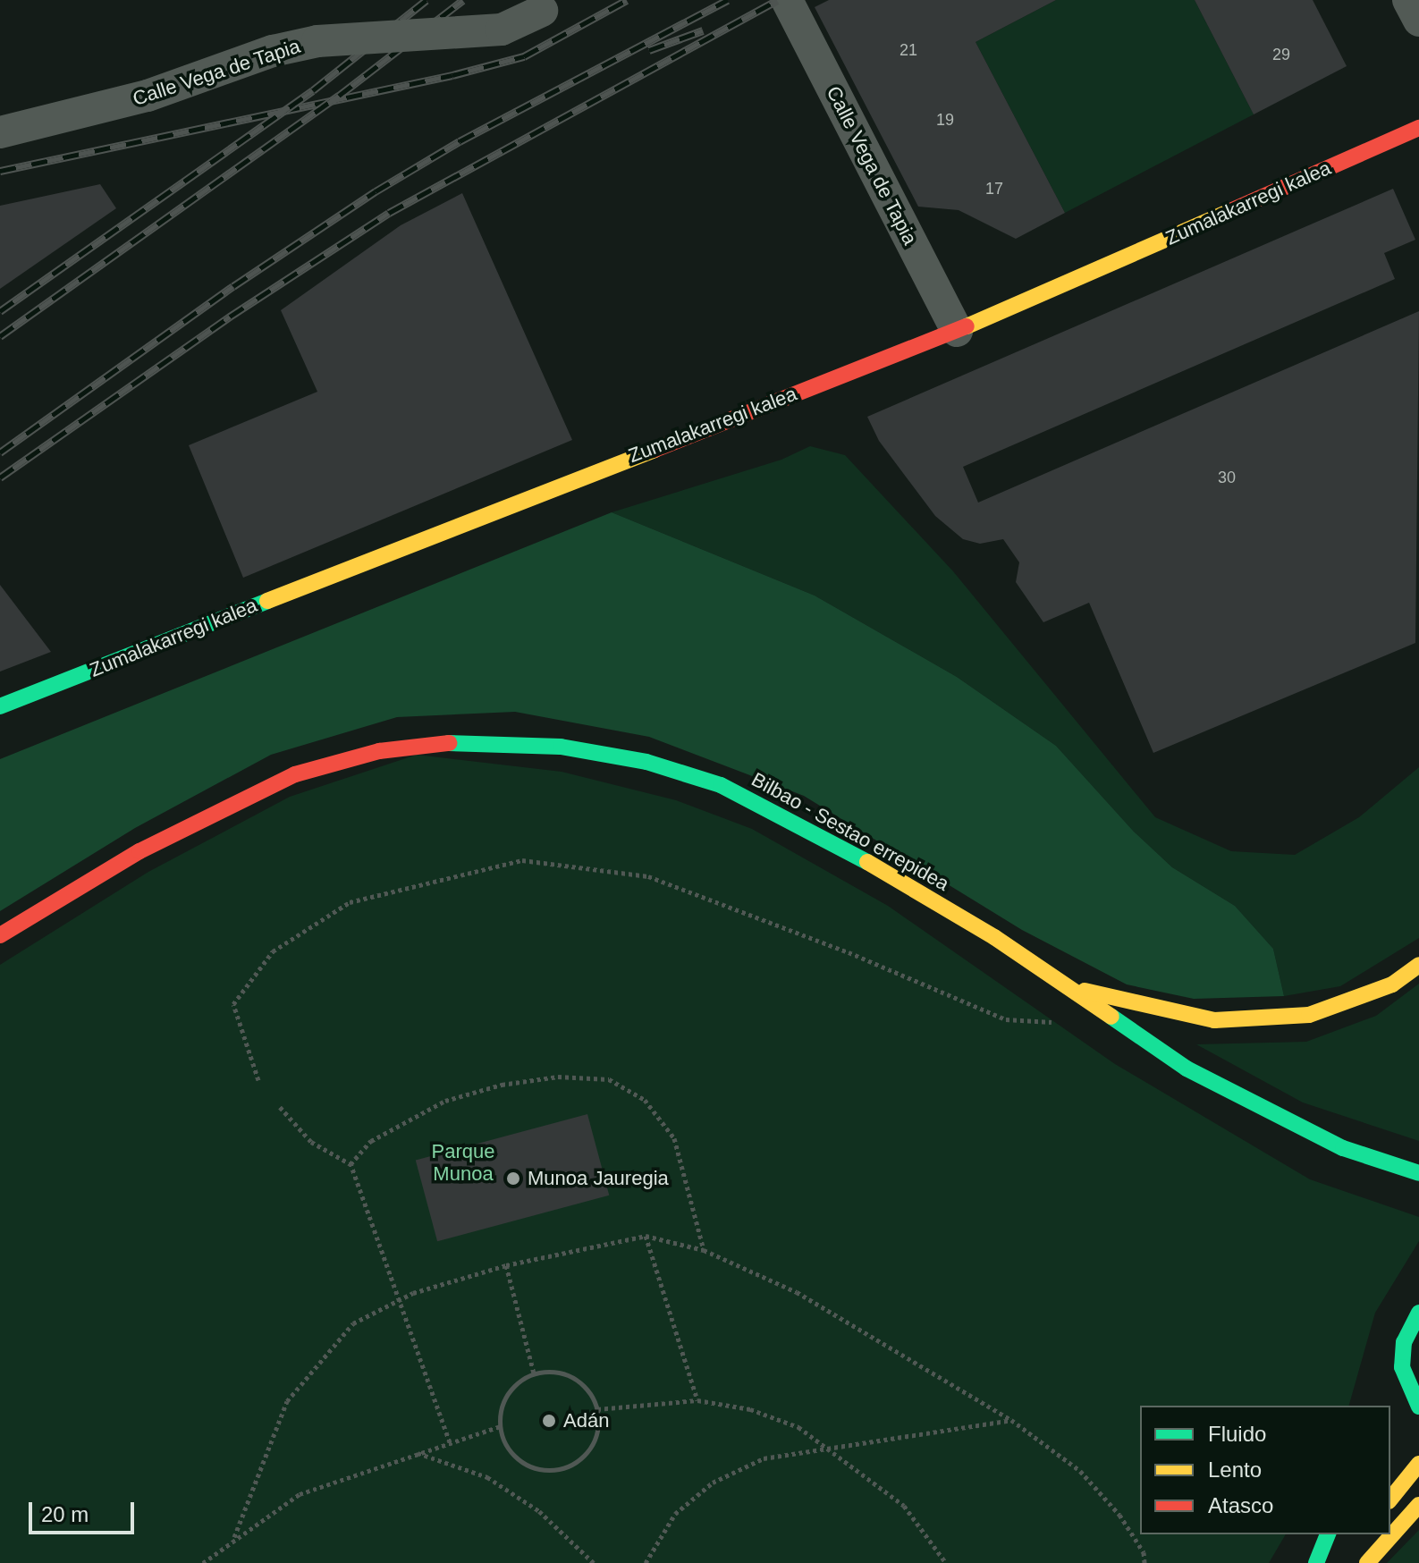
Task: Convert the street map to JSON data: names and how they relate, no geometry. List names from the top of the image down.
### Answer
{
  "streets": {
    "main road": ["Zumalakarregi kalea", "Bilbao - Sestao errepidea"],
    "street": ["Calle Vega de Tapia"]
  },
  "crossings": [
    ["Calle Vega de Tapia", "Zumalakarregi kalea"]
  ],
  "parks": ["Parque Munoa"],
  "places": ["Munoa Jauregia", "Adán"],
  "house_numbers": [
    "21",
    "29",
    "19",
    "17",
    "30"
  ],
  "legend": ["Fluido", "Lento", "Atasco"],
  "scale_bar": "20 m"
}
